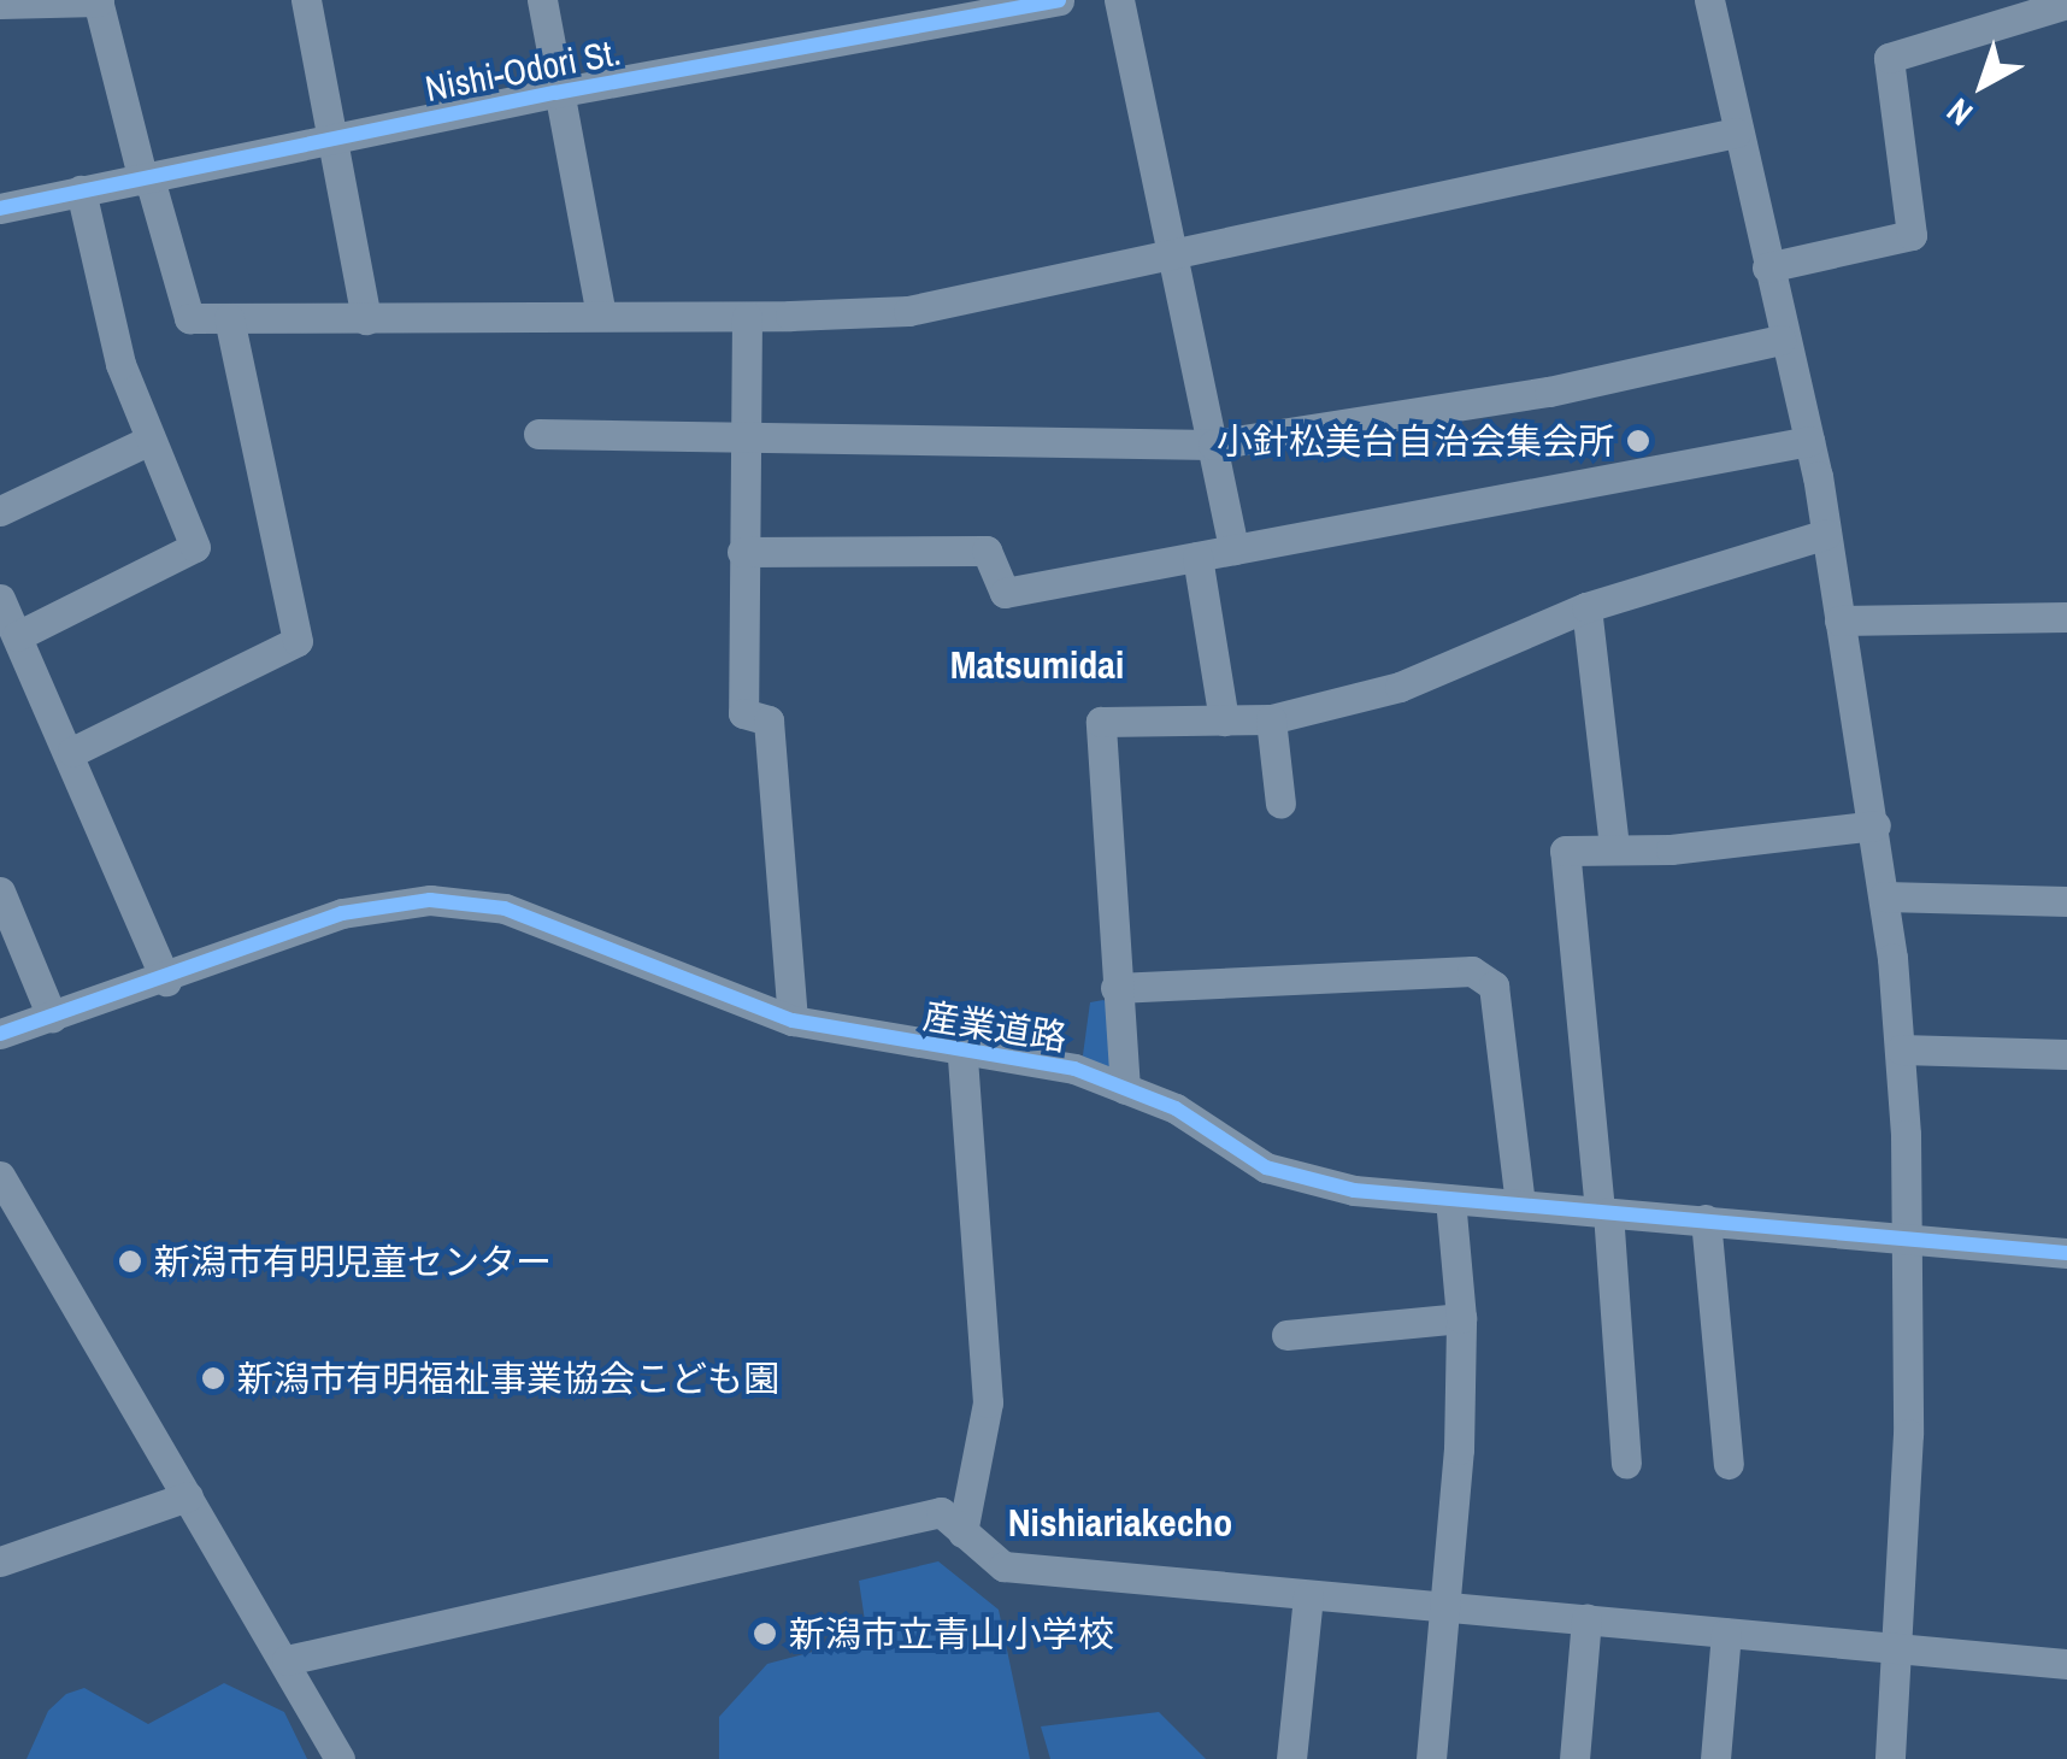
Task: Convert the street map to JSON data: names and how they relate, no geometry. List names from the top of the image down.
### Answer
{
  "streets": {
    "street": ["Nishi-Odori St.", "産業道路"]
  },
  "districts": ["Matsumidai", "Nishiariakecho"],
  "places": [
    "小針松美台自治会集会所",
    "新潟市有明児童センター",
    "新潟市有明福祉事業協会こども園",
    "新潟市立青山小学校"
  ],
  "north": "bottom left"
}
